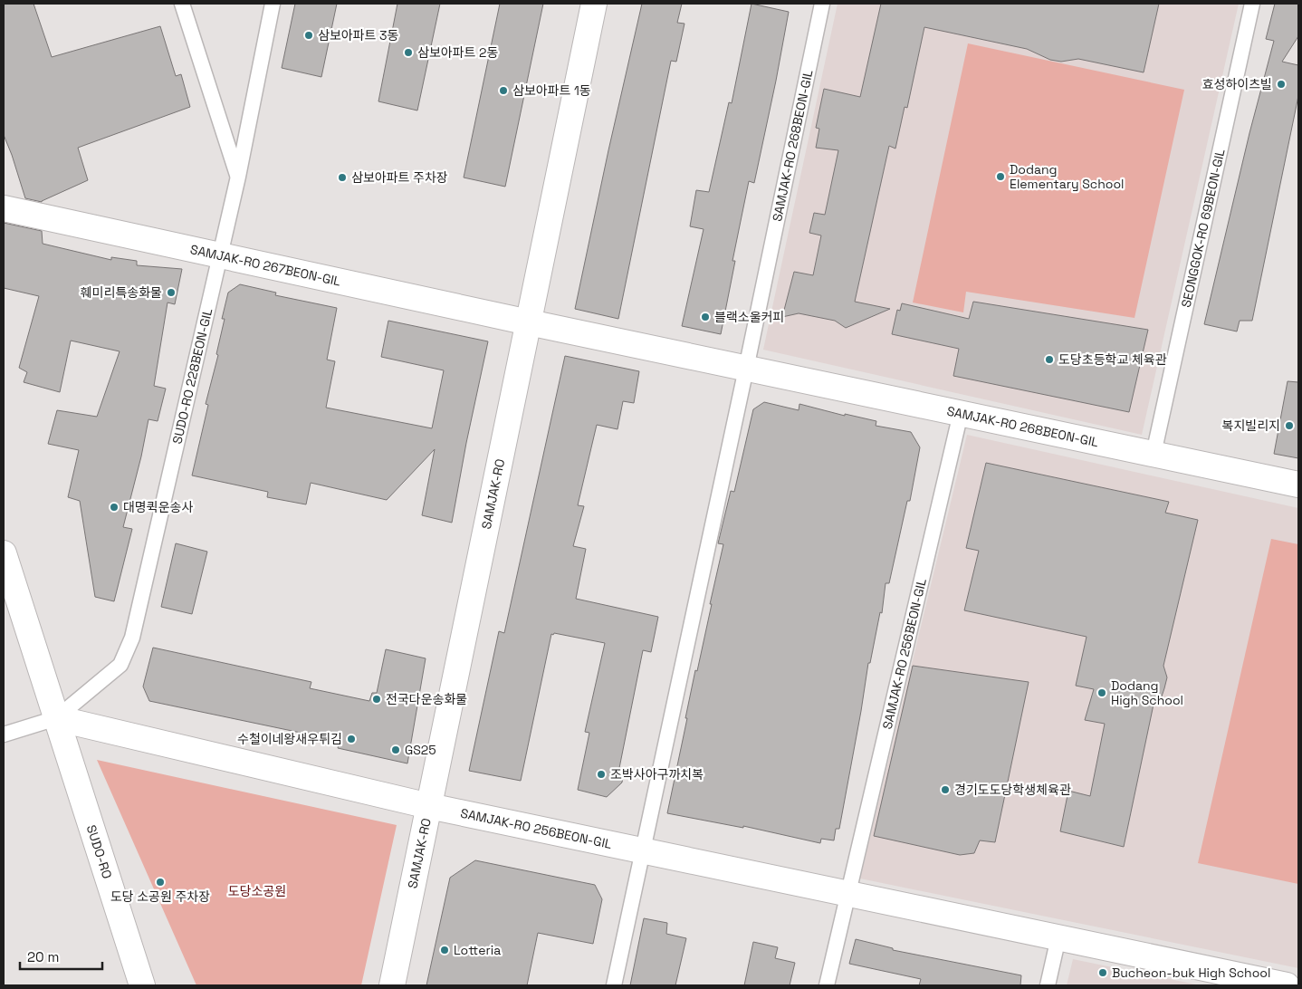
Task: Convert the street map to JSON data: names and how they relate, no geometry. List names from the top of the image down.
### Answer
{
  "streets": {
    "street": [
      "SAMJAK-RO 268BEON-GIL",
      "SAMJAK-RO 267BEON-GIL",
      "SAMJAK-RO",
      "SAMJAK-RO 256BEON-GIL",
      "SUDO-RO"
    ],
    "lane": ["SEONGGOK-RO 69BEON-GIL", "SUDO-RO 228BEON-GIL"]
  },
  "crossings": [
    ["SAMJAK-RO 268BEON-GIL", "SEONGGOK-RO 69BEON-GIL"],
    ["SAMJAK-RO 268BEON-GIL", "SAMJAK-RO 267BEON-GIL"],
    ["SAMJAK-RO 268BEON-GIL", "SAMJAK-RO"],
    ["SAMJAK-RO 268BEON-GIL", "SAMJAK-RO 256BEON-GIL"],
    ["SAMJAK-RO 267BEON-GIL", "SUDO-RO 228BEON-GIL"],
    ["SAMJAK-RO 267BEON-GIL", "SAMJAK-RO"],
    ["SUDO-RO 228BEON-GIL", "SAMJAK-RO 256BEON-GIL"],
    ["SUDO-RO 228BEON-GIL", "SUDO-RO"],
    ["SAMJAK-RO", "SAMJAK-RO 256BEON-GIL"],
    ["SAMJAK-RO 256BEON-GIL", "SUDO-RO"]
  ],
  "parks": ["도당소공원"],
  "places": [
    "삼보아파트 3동",
    "삼보아파트 2동",
    "효성하이츠빌",
    "삼보아파트 1동",
    "Dodang Elementary School",
    "삼보아파트 주차장",
    "훼미리특송화물",
    "블랙소울커피",
    "도당초등학교 체육관",
    "복지빌리지",
    "대명퀵운송사",
    "Dodang High School",
    "전국다운송화물",
    "수철이네왕새우튀김",
    "GS25",
    "조박사아구까치복",
    "경기도도당학생체육관",
    "도당 소공원 주차장",
    "Lotteria",
    "Bucheon-buk High School"
  ],
  "scale_bar": "20 m"
}
